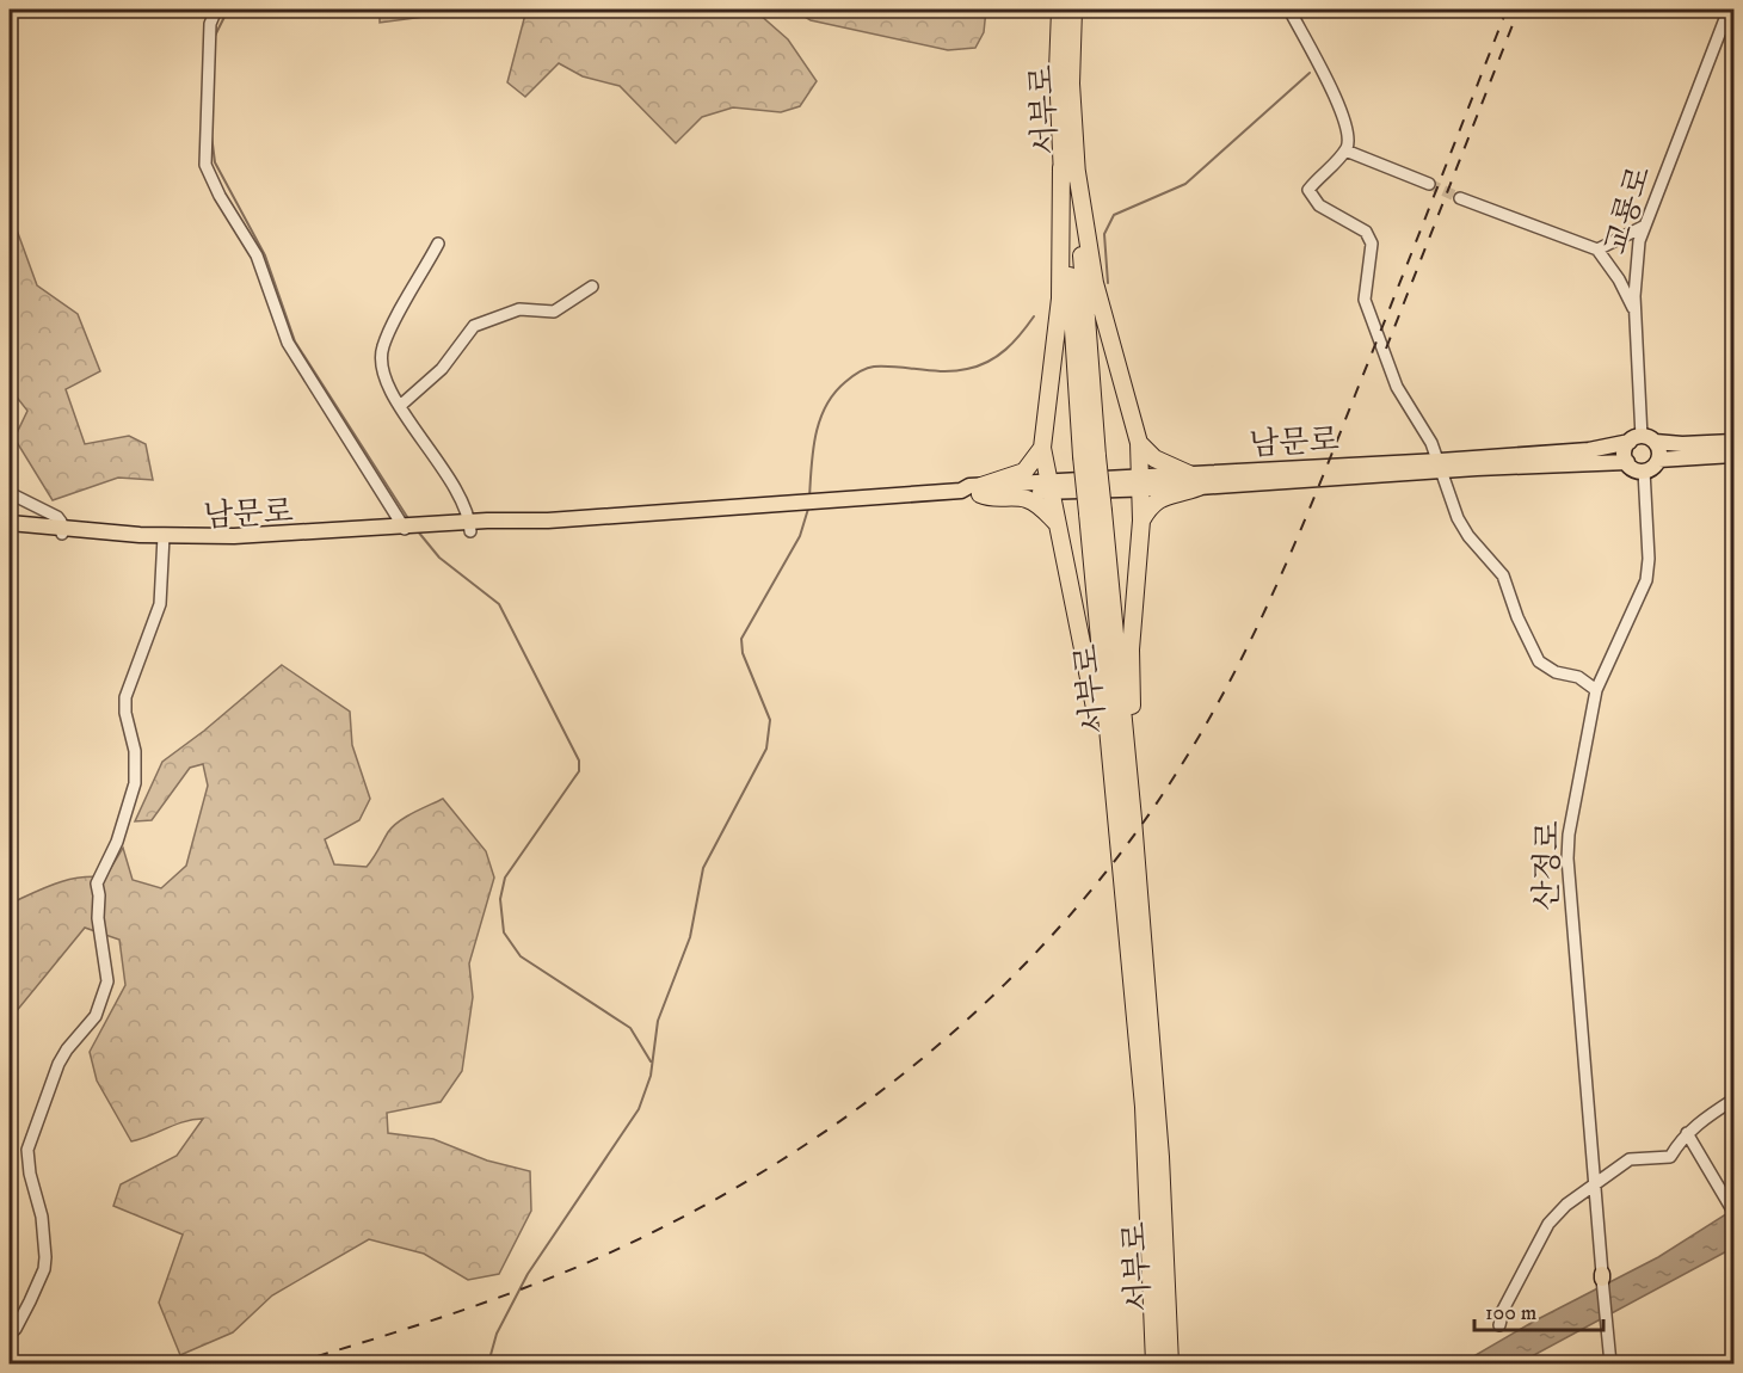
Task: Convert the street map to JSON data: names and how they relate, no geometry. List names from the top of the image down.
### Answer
{
  "streets": {
    "highway": ["서부로"],
    "main road": ["남문로"],
    "street": ["교룡로", "산정로"]
  },
  "crossings": [
    ["교룡로", "남문로"],
    ["교룡로", "산정로"],
    ["남문로", "산정로"]
  ],
  "scale_bar": "100 m"
}
